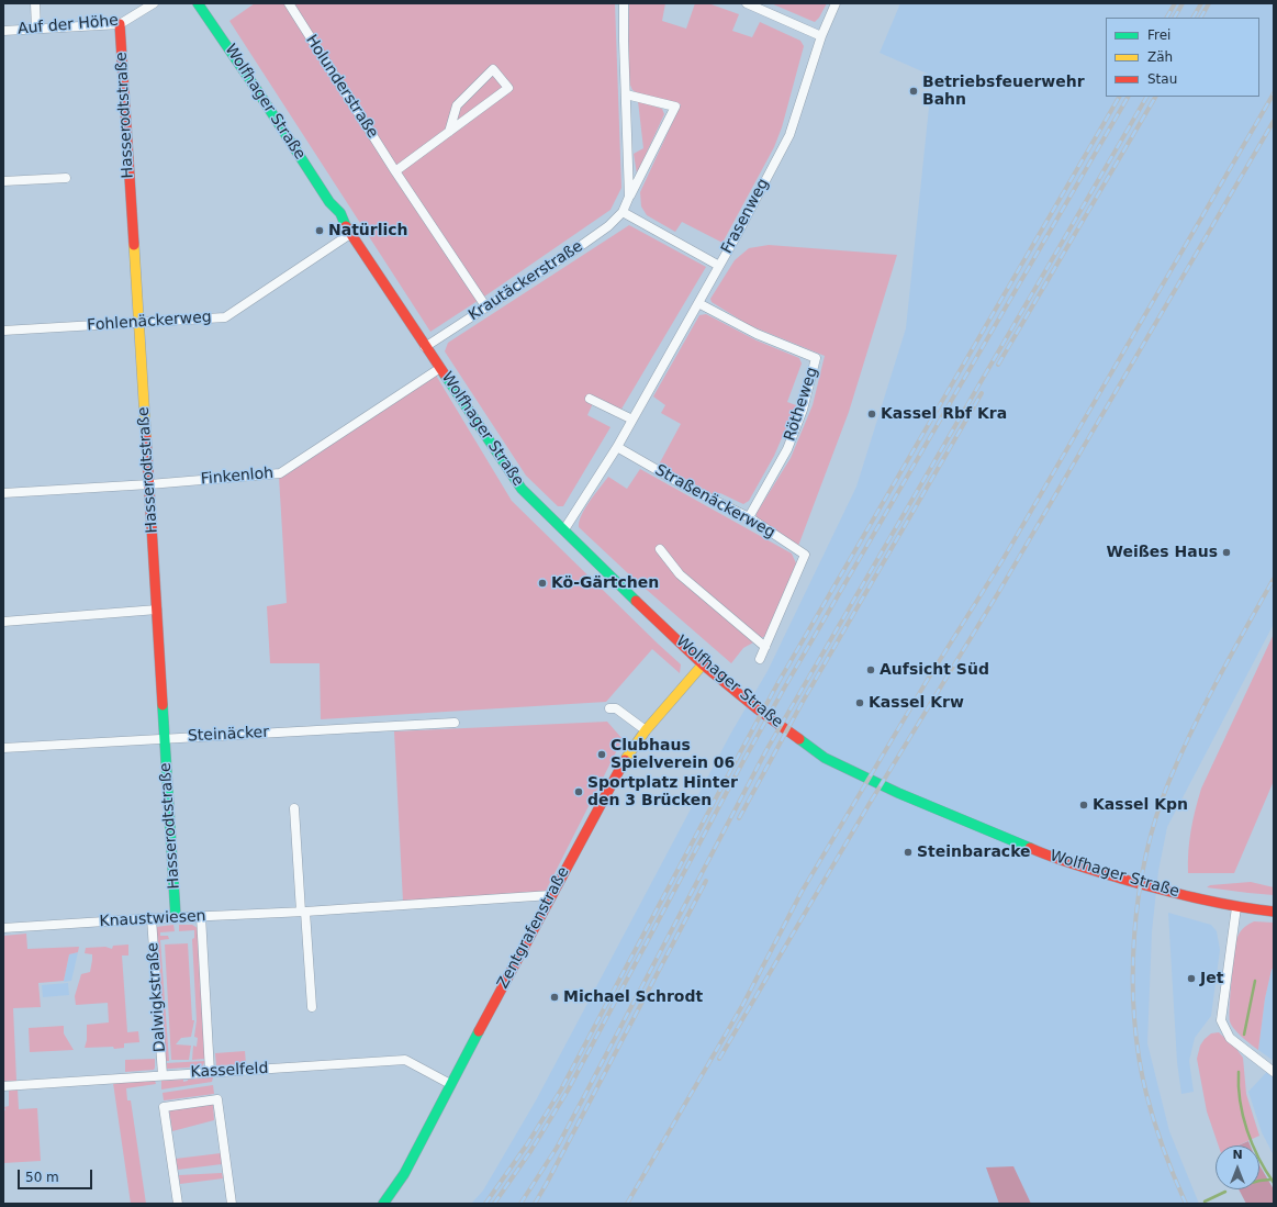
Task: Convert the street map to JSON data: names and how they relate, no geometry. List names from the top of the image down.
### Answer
{
  "streets": {
    "street": [
      "Auf der Höhe",
      "Holunderstraße",
      "Wolfhager Straße",
      "Hasserodtstraße",
      "Frasenweg",
      "Krautäckerstraße",
      "Fohlenäckerweg",
      "Rötheweg",
      "Finkenloh",
      "Straßenäckerweg",
      "Steinäcker",
      "Knaustwiesen",
      "Zentgrafenstraße",
      "Dalwigkstraße",
      "Kasselfeld"
    ]
  },
  "crossings": [
    ["Auf der Höhe", "Hasserodtstraße"],
    ["Holunderstraße", "Krautäckerstraße"],
    ["Wolfhager Straße", "Frasenweg"],
    ["Wolfhager Straße", "Krautäckerstraße"],
    ["Wolfhager Straße", "Fohlenäckerweg"],
    ["Wolfhager Straße", "Finkenloh"],
    ["Wolfhager Straße", "Zentgrafenstraße"],
    ["Hasserodtstraße", "Fohlenäckerweg"],
    ["Hasserodtstraße", "Finkenloh"],
    ["Hasserodtstraße", "Steinäcker"],
    ["Hasserodtstraße", "Knaustwiesen"],
    ["Frasenweg", "Rötheweg"],
    ["Frasenweg", "Straßenäckerweg"],
    ["Rötheweg", "Straßenäckerweg"],
    ["Knaustwiesen", "Zentgrafenstraße"],
    ["Knaustwiesen", "Dalwigkstraße"],
    ["Zentgrafenstraße", "Kasselfeld"],
    ["Dalwigkstraße", "Kasselfeld"]
  ],
  "places": [
    "Betriebsfeuerwehr Bahn",
    "Natürlich",
    "Kassel Rbf Kra",
    "Weißes Haus",
    "Kö-Gärtchen",
    "Aufsicht Süd",
    "Kassel Krw",
    "Clubhaus Spielverein 06",
    "Sportplatz Hinter den 3 Brücken",
    "Kassel Kpn",
    "Steinbaracke",
    "Jet",
    "Michael Schrodt"
  ],
  "legend": ["Frei", "Zäh", "Stau"],
  "scale_bar": "50 m",
  "north": "top"
}
